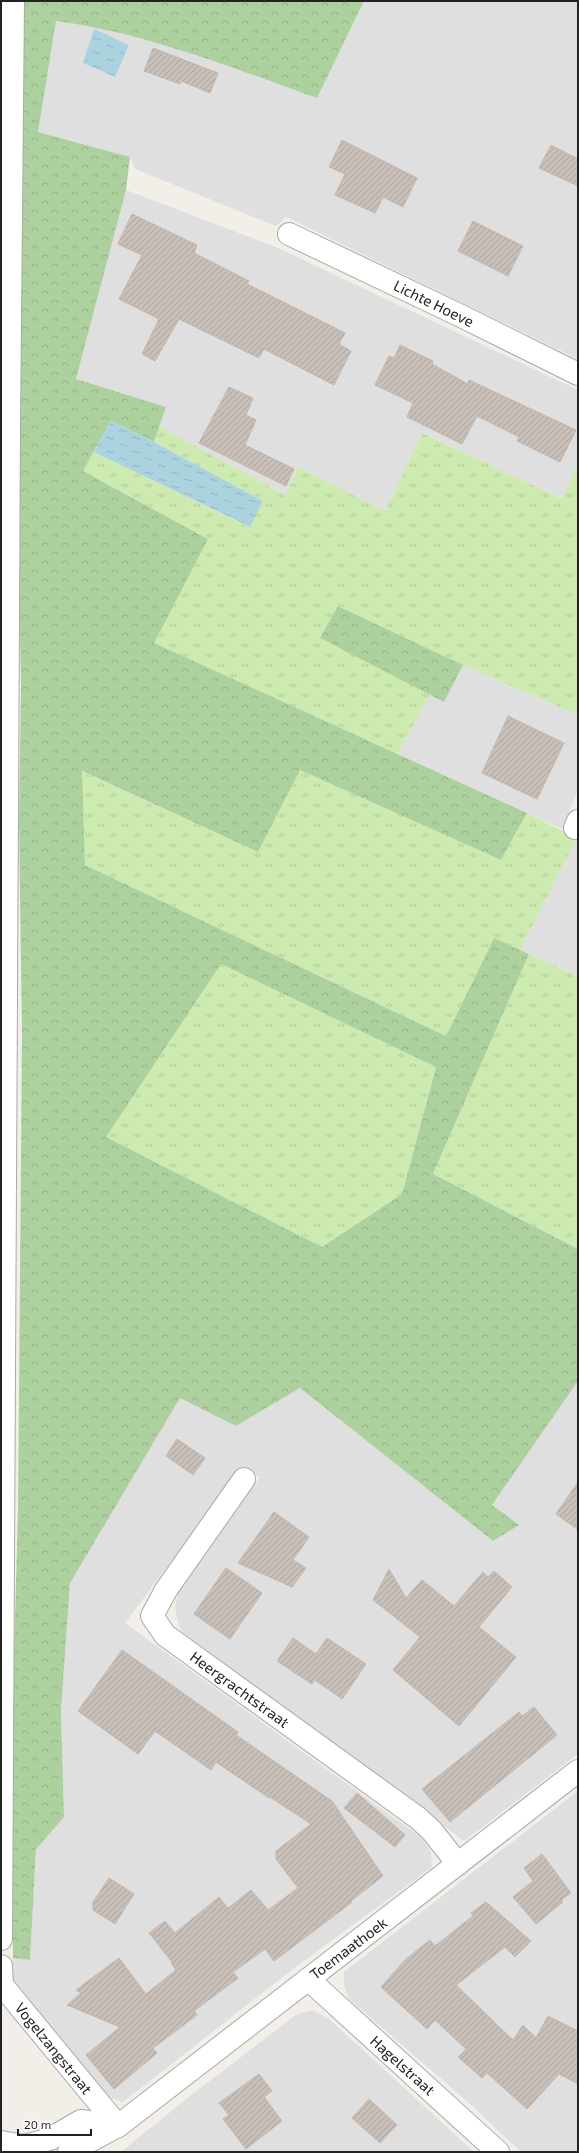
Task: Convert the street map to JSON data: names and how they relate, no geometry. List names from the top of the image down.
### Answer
{
  "streets": {
    "street": [
      "Lichte Hoeve",
      "Heergrachtstraat",
      "Toemaathoek",
      "Vogelzangstraat",
      "Hagelstraat"
    ]
  },
  "crossings": [
    ["Heergrachtstraat", "Toemaathoek"],
    ["Toemaathoek", "Vogelzangstraat"],
    ["Toemaathoek", "Hagelstraat"]
  ],
  "scale_bar": "20 m"
}
